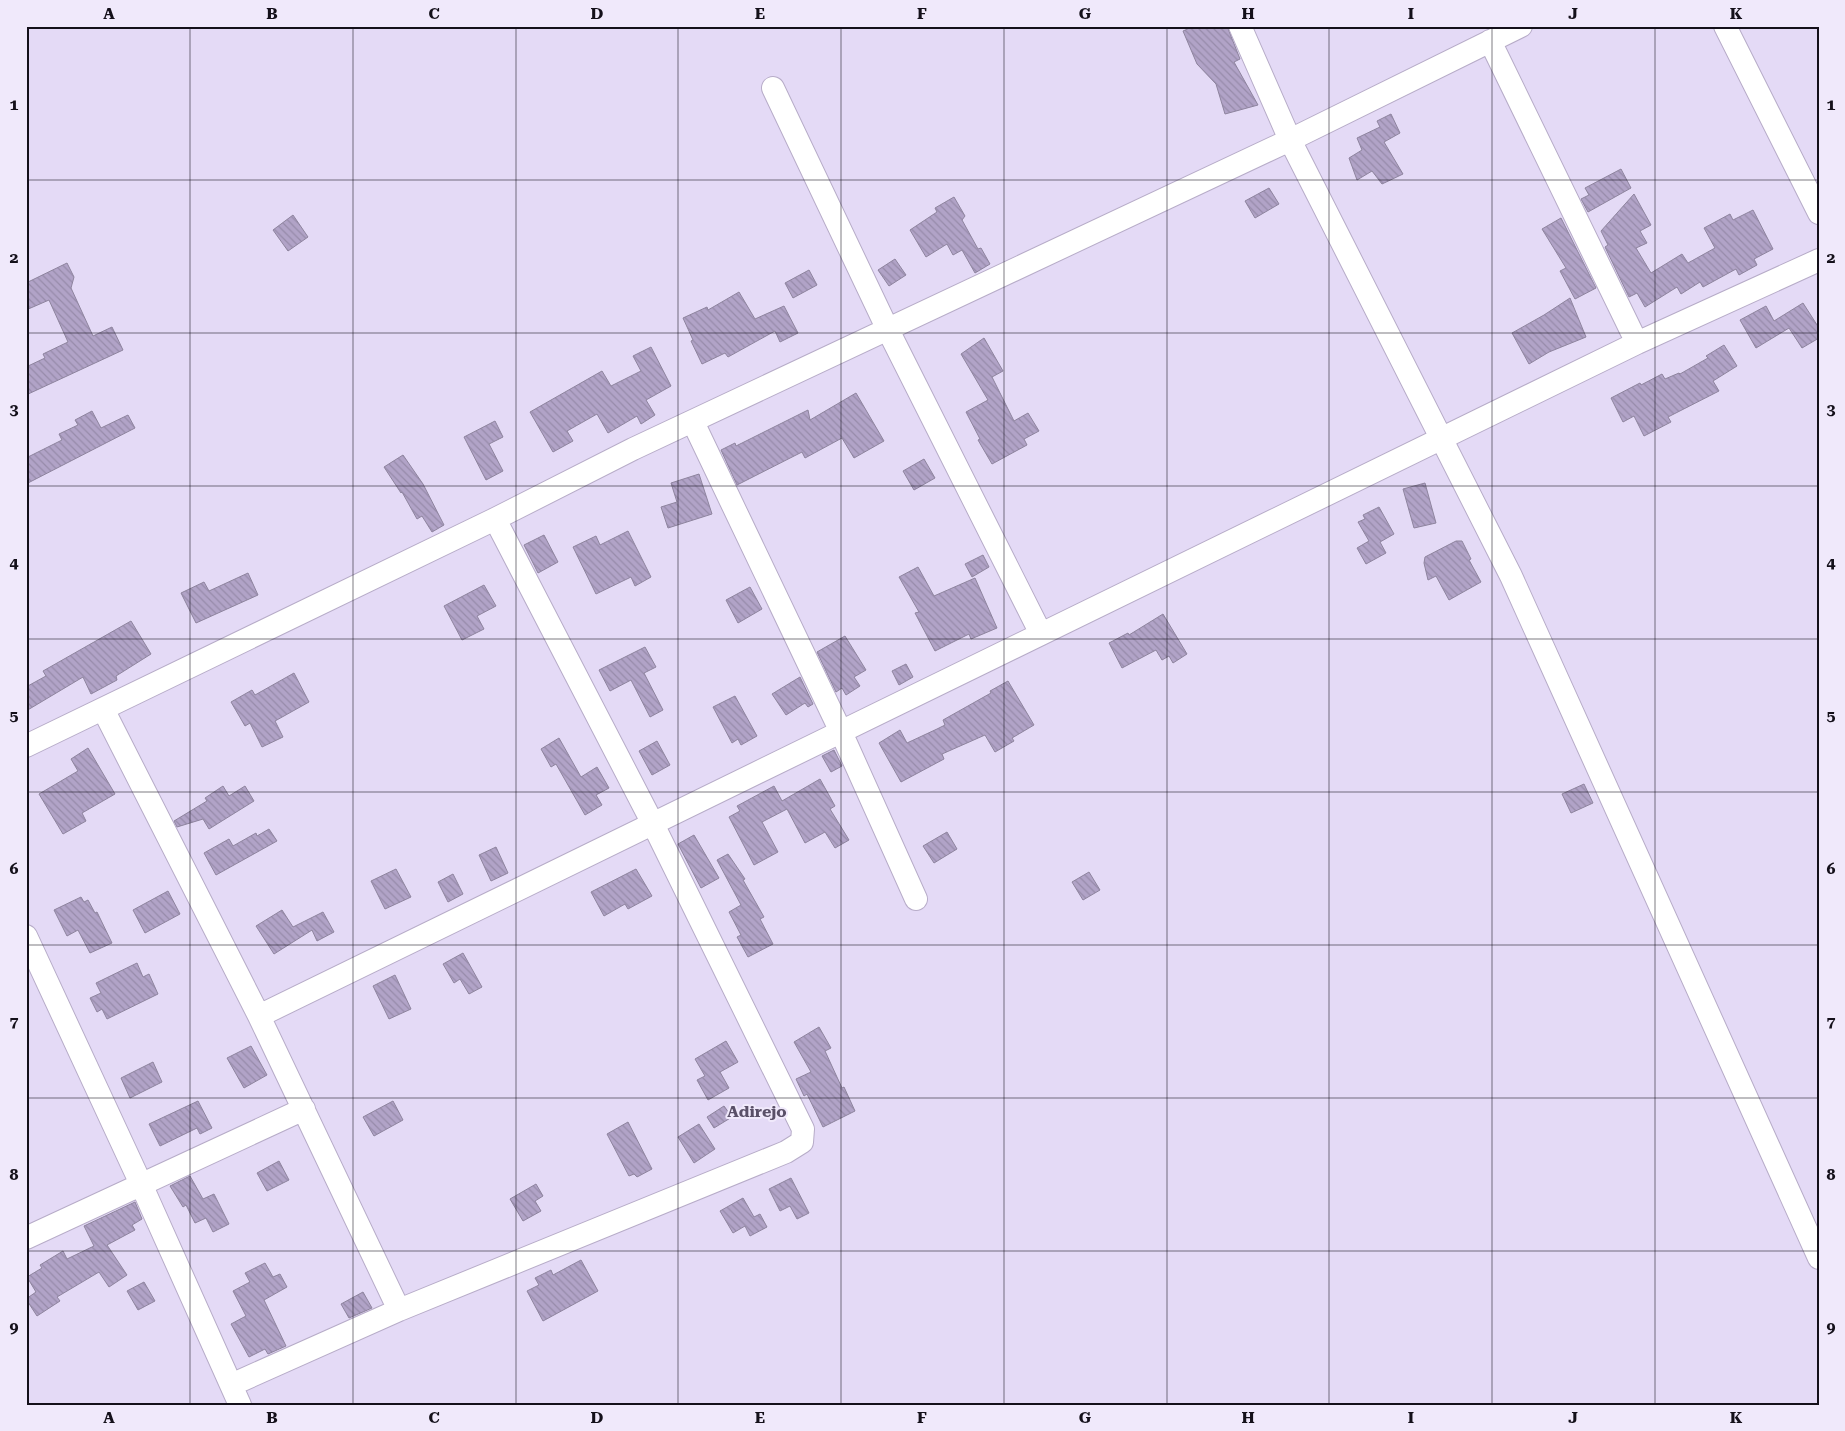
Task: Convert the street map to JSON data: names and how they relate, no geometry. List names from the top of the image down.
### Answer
{
  "districts": ["Adirejo"],
  "grid": {
    "columns": [
      "A",
      "B",
      "C",
      "D",
      "E",
      "F",
      "G",
      "H",
      "I",
      "J",
      "K"
    ],
    "rows": [
      "1",
      "2",
      "3",
      "4",
      "5",
      "6",
      "7",
      "8",
      "9"
    ]
  }
}
